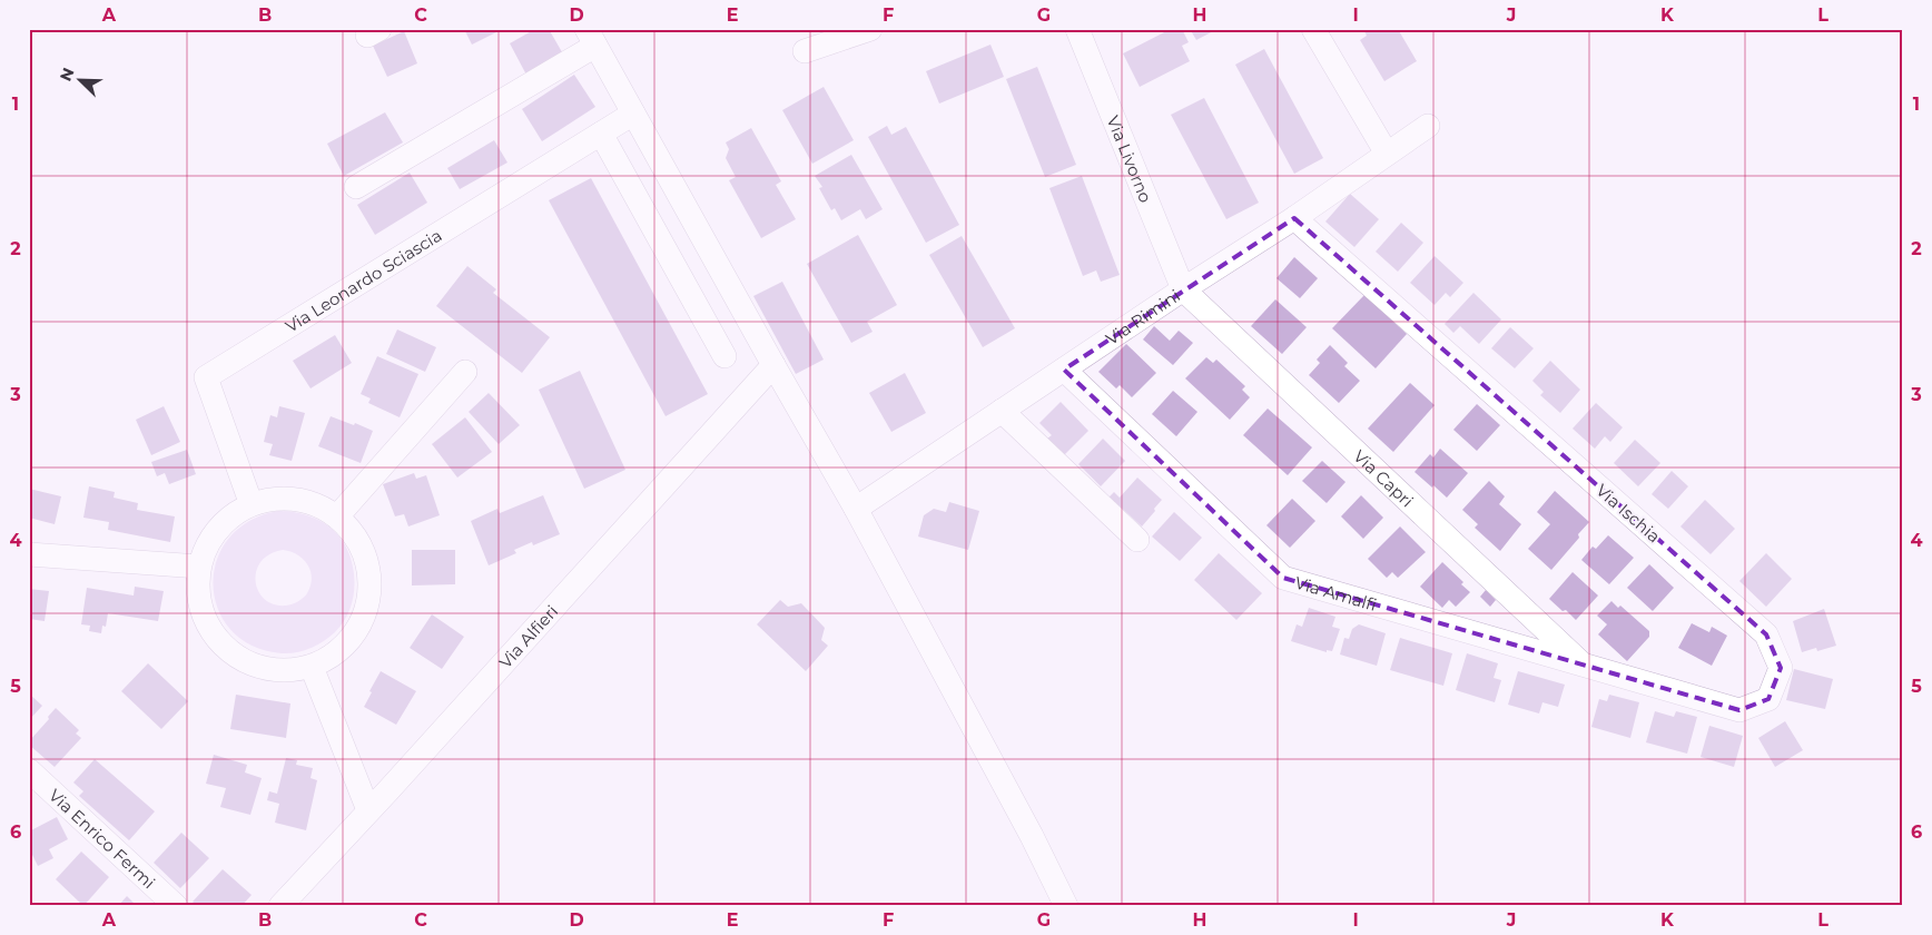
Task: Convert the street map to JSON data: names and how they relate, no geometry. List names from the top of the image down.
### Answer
{
  "streets": {
    "street": [
      "Via Livorno",
      "Via Leonardo Sciascia",
      "Via Rimini",
      "Via Capri",
      "Via Ischia",
      "Via Amalfi",
      "Via Alfieri",
      "Via Enrico Fermi"
    ]
  },
  "crossings": [
    ["Via Livorno", "Via Rimini"],
    ["Via Livorno", "Via Capri"],
    ["Via Rimini", "Via Capri"],
    ["Via Rimini", "Via Ischia"],
    ["Via Rimini", "Via Amalfi"],
    ["Via Capri", "Via Ischia"],
    ["Via Capri", "Via Amalfi"],
    ["Via Ischia", "Via Amalfi"]
  ],
  "north": "top left",
  "grid": {
    "columns": [
      "A",
      "B",
      "C",
      "D",
      "E",
      "F",
      "G",
      "H",
      "I",
      "J",
      "K",
      "L"
    ],
    "rows": [
      "1",
      "2",
      "3",
      "4",
      "5",
      "6"
    ]
  }
}
